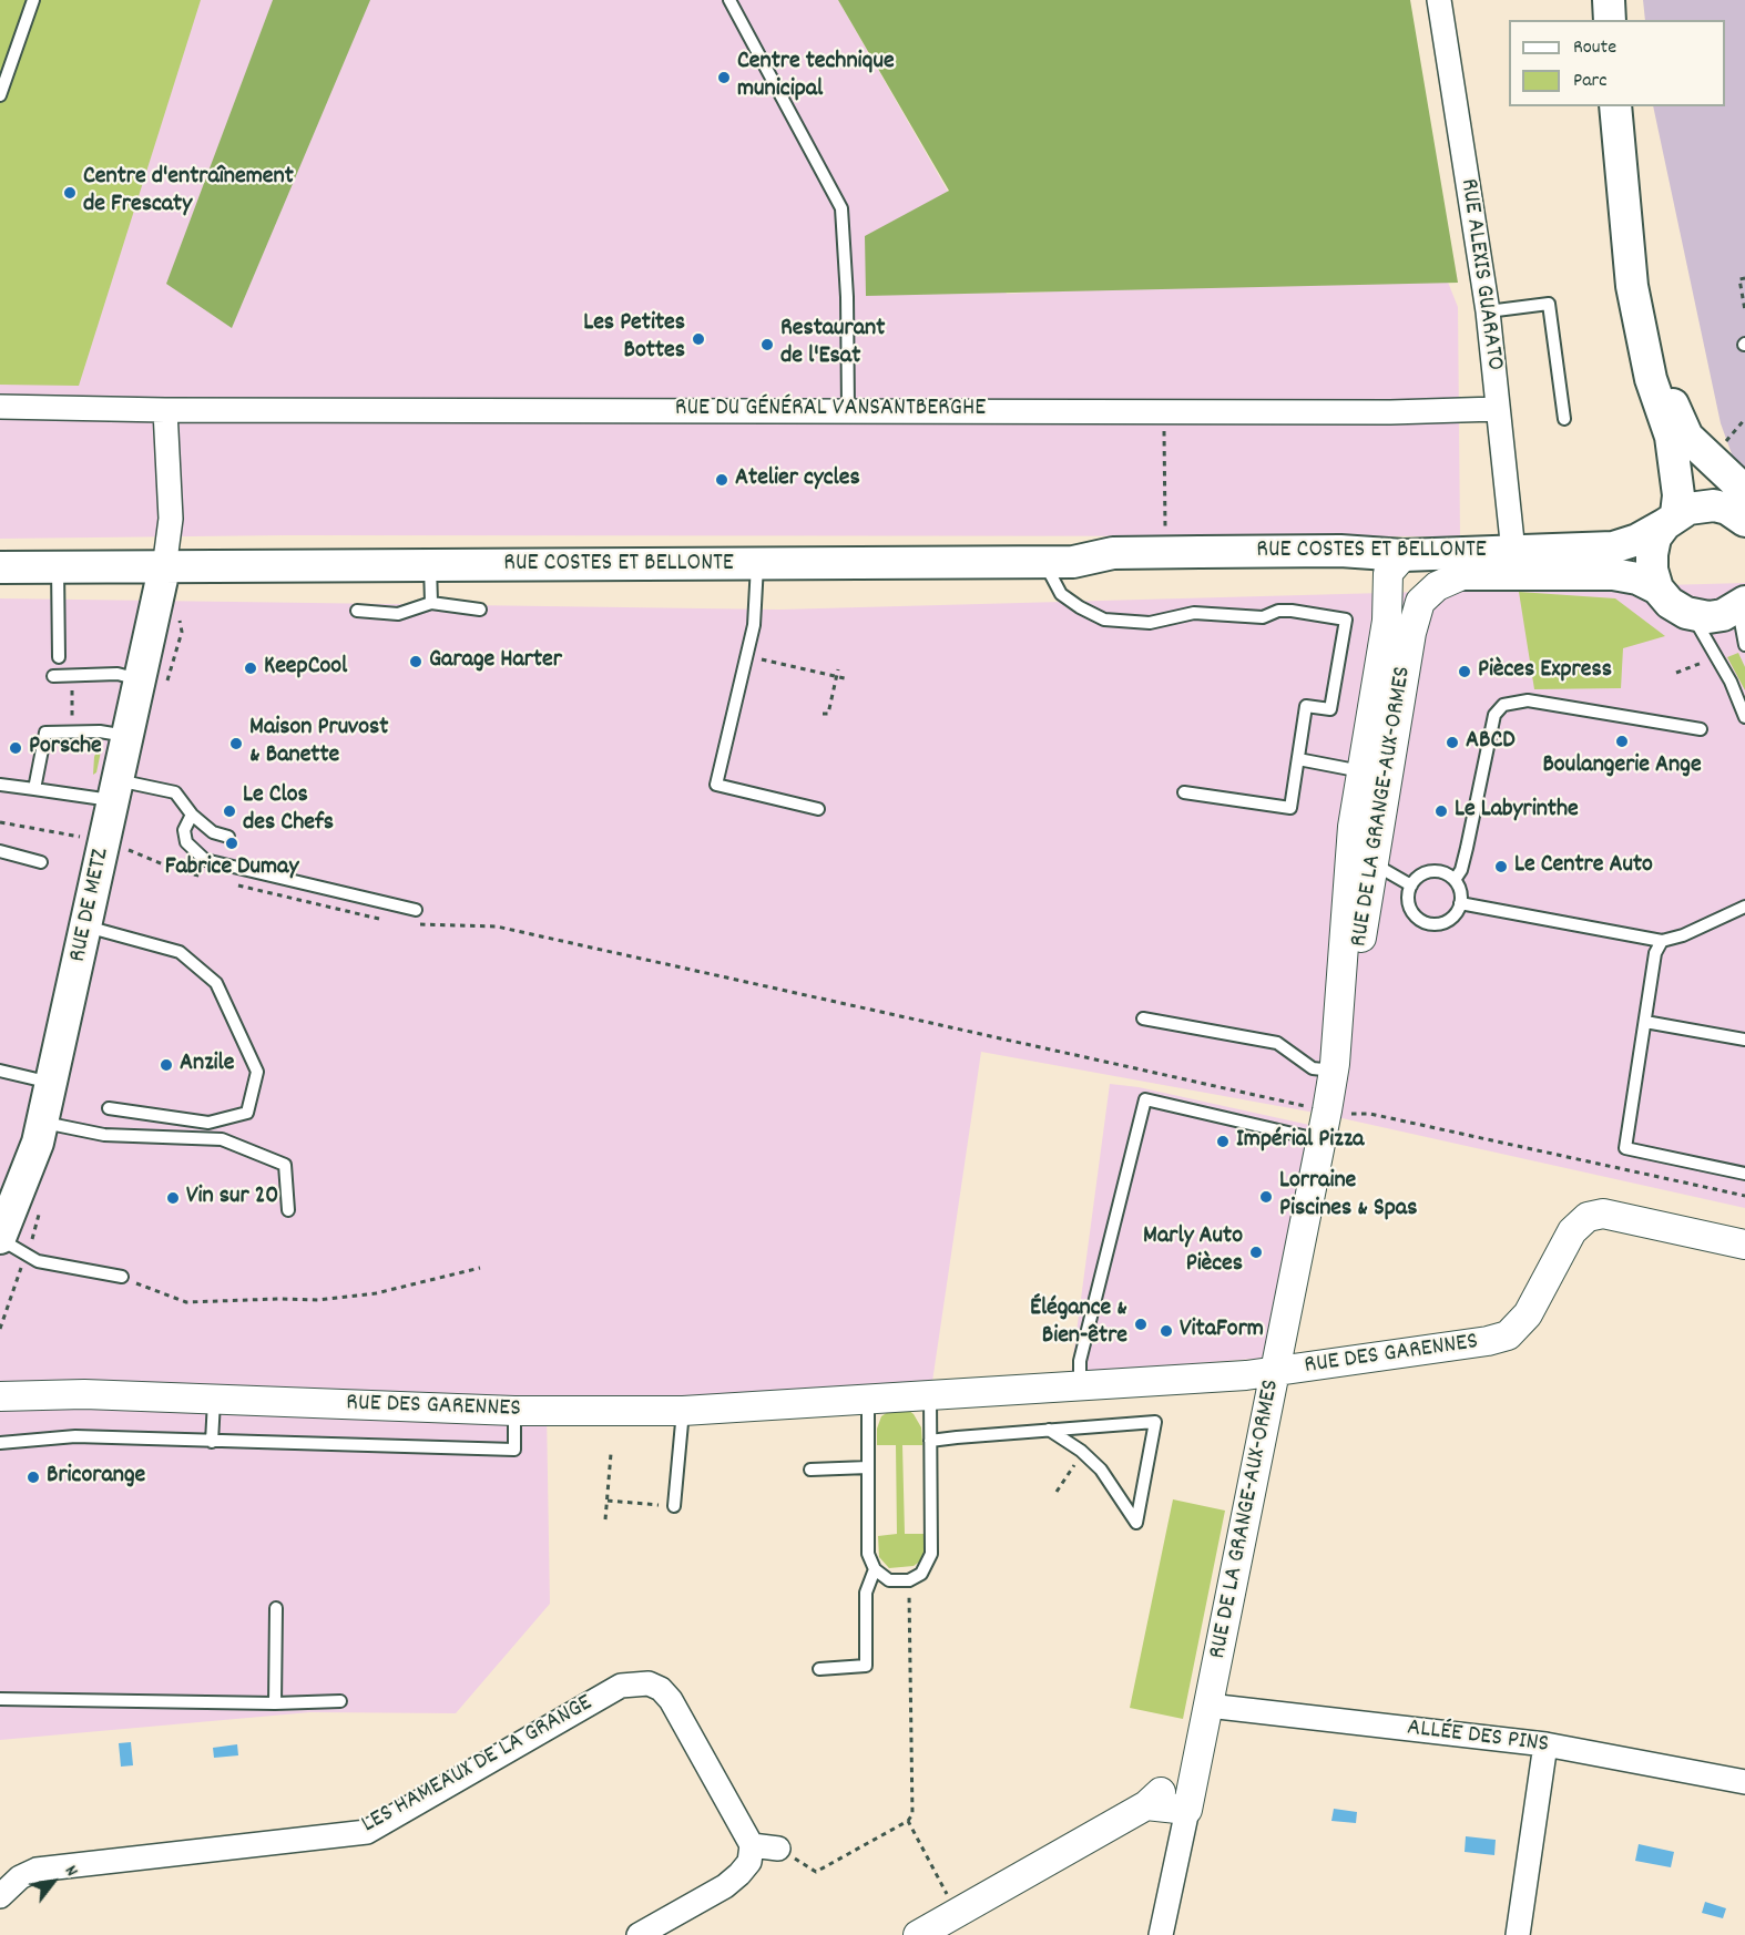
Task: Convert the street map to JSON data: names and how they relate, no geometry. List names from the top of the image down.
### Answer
{
  "streets": {
    "main road": ["RUE COSTES ET BELLONTE", "RUE DE METZ"],
    "street": [
      "RUE ALEXIS GUARATO",
      "RUE DU GÉNÉRAL VANSANTBERGHE",
      "RUE DE LA GRANGE-AUX-ORMES",
      "RUE DES GARENNES",
      "ALLÉE DES PINS",
      "LES HAMEAUX DE LA GRANGE"
    ]
  },
  "crossings": [
    ["RUE ALEXIS GUARATO", "RUE DU GÉNÉRAL VANSANTBERGHE"],
    ["RUE ALEXIS GUARATO", "RUE COSTES ET BELLONTE"],
    ["RUE COSTES ET BELLONTE", "RUE DE LA GRANGE-AUX-ORMES"],
    ["RUE COSTES ET BELLONTE", "RUE DE METZ"],
    ["RUE DE LA GRANGE-AUX-ORMES", "RUE DES GARENNES"],
    ["RUE DE LA GRANGE-AUX-ORMES", "ALLÉE DES PINS"]
  ],
  "places": [
    "Centre technique municipal",
    "Centre d'entraînement de Frescaty",
    "Les Petites Bottes",
    "Restaurant de l'Esat",
    "Atelier cycles",
    "Garage Harter",
    "KeepCool",
    "Pièces Express",
    "Boulangerie Ange",
    "ABCD",
    "Maison Pruvost & Banette",
    "Porsche",
    "Le Clos des Chefs",
    "Le Labyrinthe",
    "Fabrice Dumay",
    "Le Centre Auto",
    "Anzile",
    "Impérial Pizza",
    "Lorraine Piscines & Spas",
    "Vin sur 20",
    "Marly Auto Pièces",
    "Élégance & Bien-être",
    "VitaForm",
    "Bricorange"
  ],
  "legend": ["Route", "Parc"],
  "north": "top right"
}
